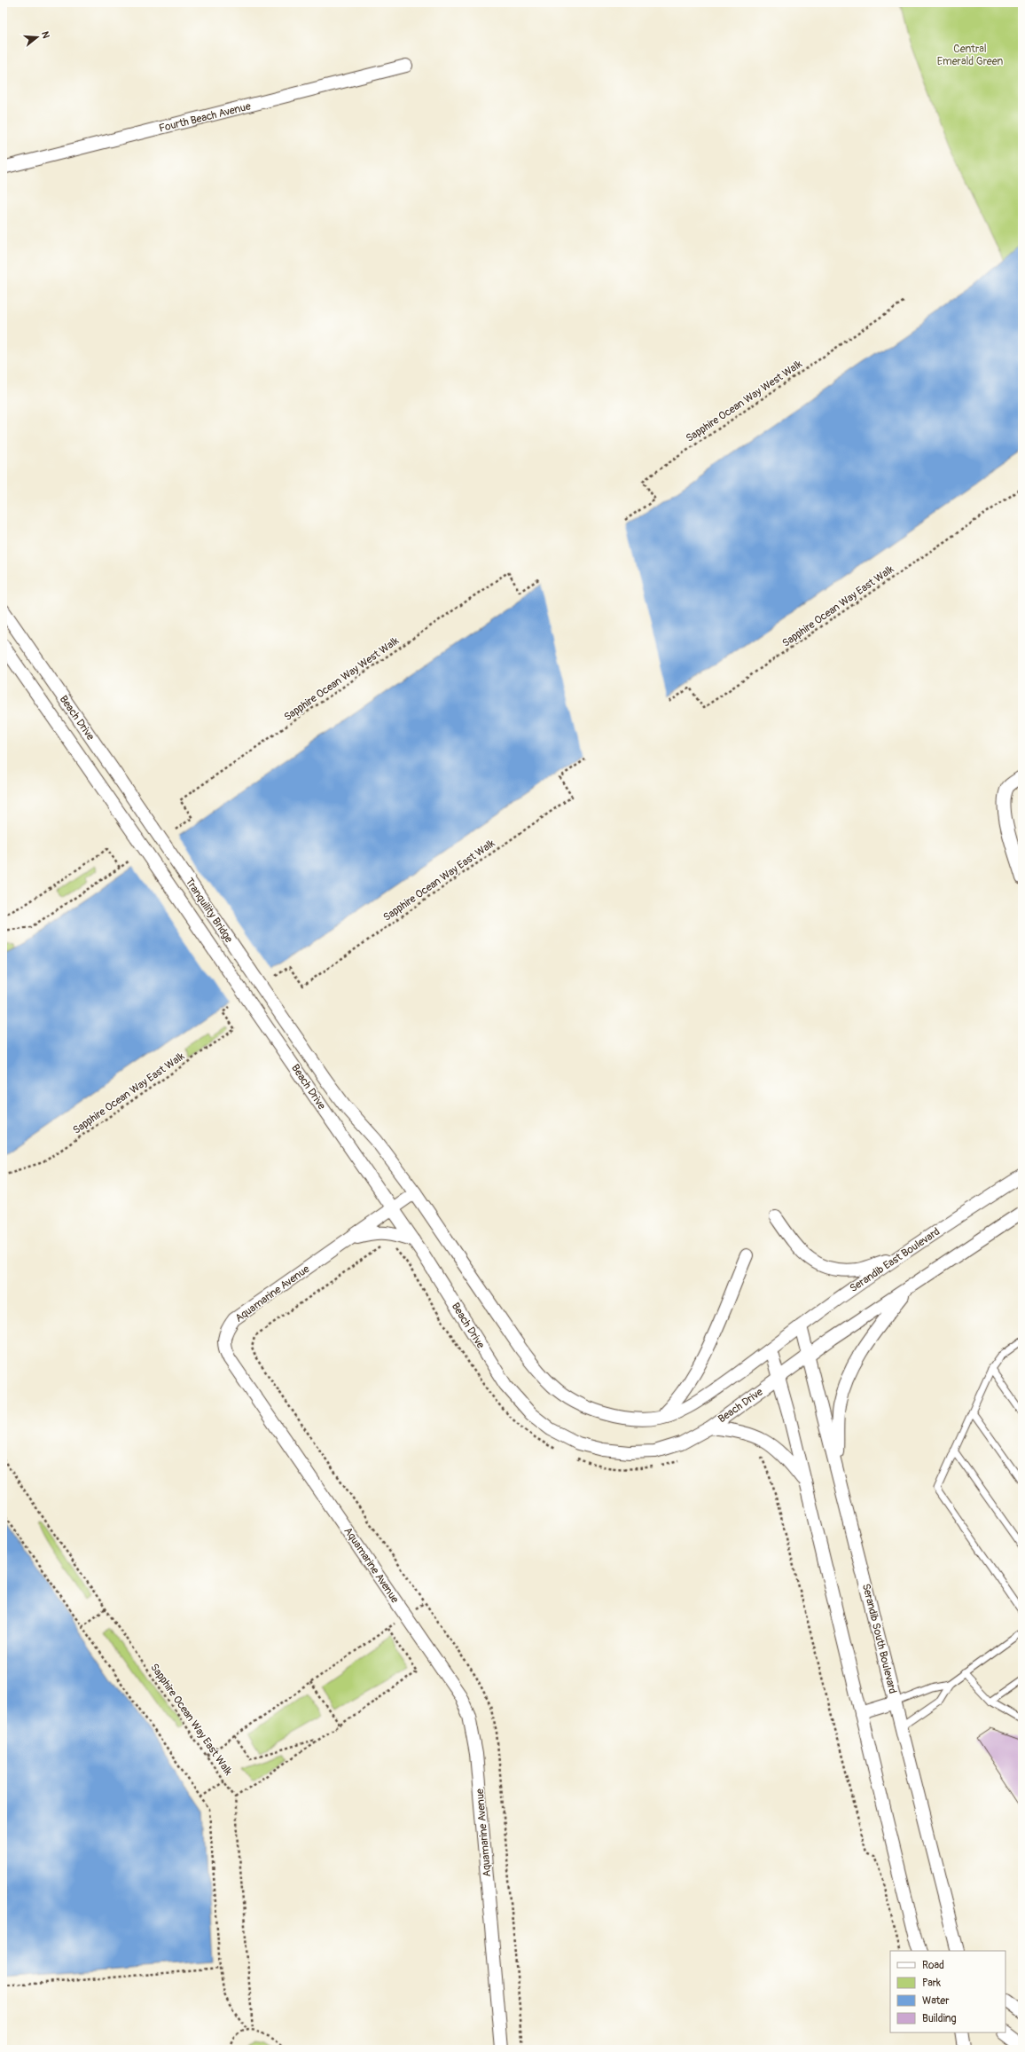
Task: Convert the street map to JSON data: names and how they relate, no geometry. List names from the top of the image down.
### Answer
{
  "streets": {
    "street": [
      "Fourth Beach Avenue",
      "Beach Drive",
      "Tranquility Bridge",
      "Serandib East Boulevard",
      "Aquamarine Avenue",
      "Serandib South Boulevard"
    ],
    "path": ["Sapphire Ocean Way West Walk", "Sapphire Ocean Way East Walk"]
  },
  "crossings": [
    ["Beach Drive", "Tranquility Bridge"],
    ["Beach Drive", "Serandib East Boulevard"],
    ["Beach Drive", "Aquamarine Avenue"],
    ["Serandib East Boulevard", "Serandib South Boulevard"]
  ],
  "parks": ["Central Emerald Green"],
  "legend": [
    "Road",
    "Park",
    "Water",
    "Building"
  ],
  "north": "right"
}
